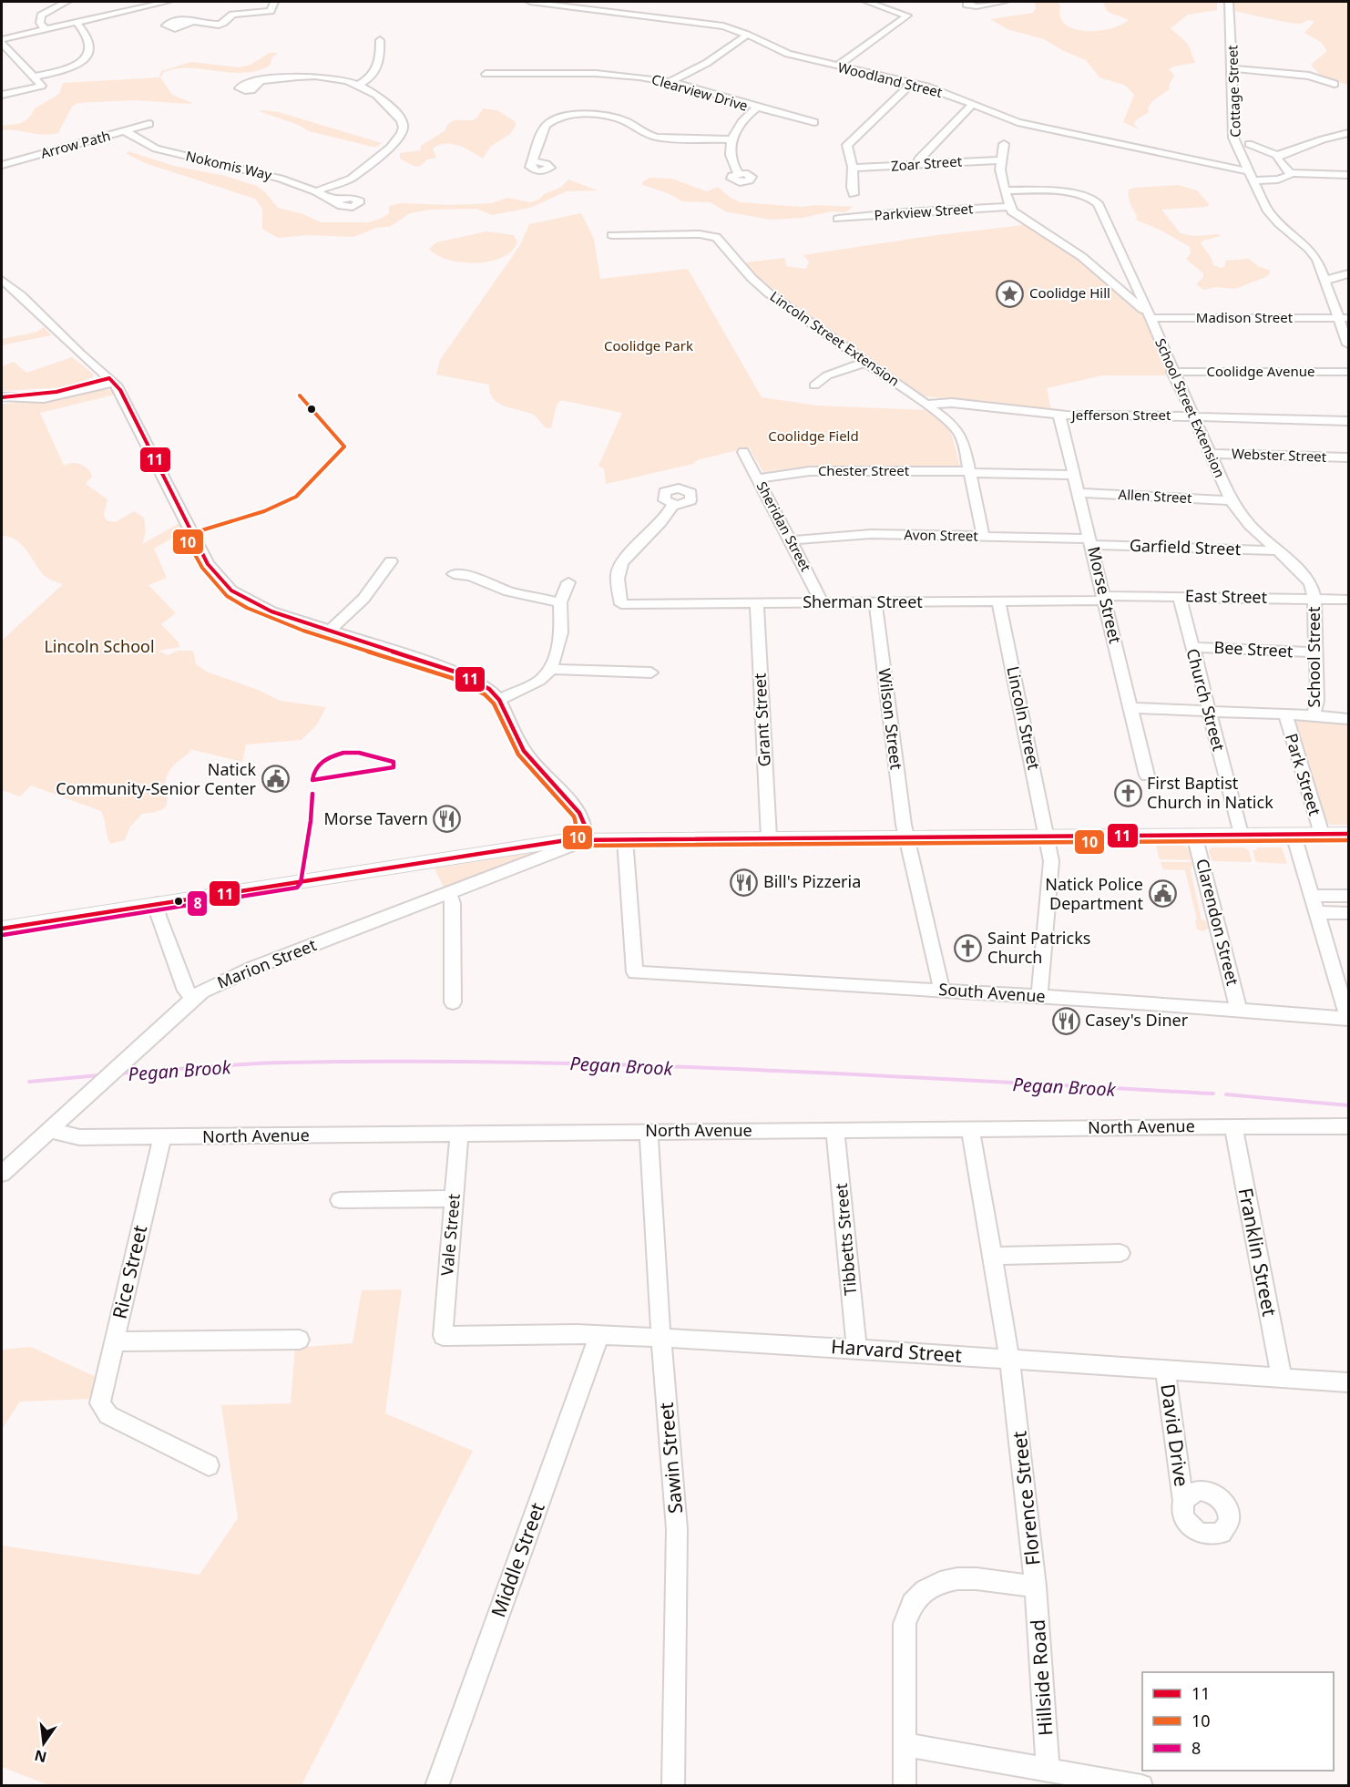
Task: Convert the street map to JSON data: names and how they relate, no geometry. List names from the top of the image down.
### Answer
{
  "streets": {
    "street": [
      "Woodland Street",
      "Cottage Street",
      "Clearview Drive",
      "Arrow Path",
      "Zoar Street",
      "Nokomis Way",
      "Parkview Street",
      "Madison Street",
      "Lincoln Street Extension",
      "Coolidge Avenue",
      "School Street Extension",
      "Jefferson Street",
      "Webster Street",
      "Chester Street",
      "Allen Street",
      "Sheridan Street",
      "Avon Street",
      "Garfield Street",
      "Morse Street",
      "East Street",
      "Sherman Street",
      "Bee Street",
      "School Street",
      "Church Street",
      "Lincoln Street",
      "Wilson Street",
      "Grant Street",
      "Park Street",
      "Clarendon Street",
      "Marion Street",
      "South Avenue",
      "North Avenue",
      "Vale Street",
      "Tibbetts Street",
      "Franklin Street",
      "Rice Street",
      "Harvard Street",
      "David Drive",
      "Sawin Street",
      "Florence Street",
      "Middle Street",
      "Hillside Road"
    ]
  },
  "crossings": [
    ["Woodland Street", "Cottage Street"],
    ["Cottage Street", "Madison Street"],
    ["Arrow Path", "Nokomis Way"],
    ["Madison Street", "School Street Extension"],
    ["Lincoln Street Extension", "Jefferson Street"],
    ["Lincoln Street Extension", "Chester Street"],
    ["Lincoln Street Extension", "Avon Street"],
    ["Coolidge Avenue", "School Street Extension"],
    ["School Street Extension", "Jefferson Street"],
    ["School Street Extension", "Webster Street"],
    ["School Street Extension", "Allen Street"],
    ["School Street Extension", "Garfield Street"],
    ["School Street Extension", "East Street"],
    ["School Street Extension", "School Street"],
    ["Jefferson Street", "Morse Street"],
    ["Chester Street", "Sheridan Street"],
    ["Chester Street", "Morse Street"],
    ["Allen Street", "Morse Street"],
    ["Sheridan Street", "Avon Street"],
    ["Sheridan Street", "Sherman Street"],
    ["Avon Street", "Garfield Street"],
    ["Avon Street", "Morse Street"],
    ["Garfield Street", "Morse Street"],
    ["Morse Street", "East Street"],
    ["Morse Street", "Sherman Street"],
    ["East Street", "Sherman Street"],
    ["East Street", "School Street"],
    ["East Street", "Church Street"],
    ["Sherman Street", "Lincoln Street"],
    ["Sherman Street", "Wilson Street"],
    ["Sherman Street", "Grant Street"],
    ["Bee Street", "School Street"],
    ["Bee Street", "Church Street"],
    ["Lincoln Street", "South Avenue"],
    ["Wilson Street", "South Avenue"],
    ["Clarendon Street", "South Avenue"],
    ["Marion Street", "North Avenue"],
    ["North Avenue", "Vale Street"],
    ["North Avenue", "Tibbetts Street"],
    ["North Avenue", "Franklin Street"],
    ["North Avenue", "Rice Street"],
    ["North Avenue", "Sawin Street"],
    ["North Avenue", "Florence Street"],
    ["Vale Street", "Harvard Street"],
    ["Tibbetts Street", "Harvard Street"],
    ["Franklin Street", "Harvard Street"],
    ["Harvard Street", "David Drive"],
    ["Harvard Street", "Sawin Street"],
    ["Harvard Street", "Florence Street"],
    ["Harvard Street", "Middle Street"],
    ["Florence Street", "Hillside Road"]
  ],
  "water": ["Pegan Brook"],
  "parks": ["Coolidge Park", "Coolidge Field", "Lincoln School"],
  "places": {
    "place": ["Coolidge Hill"],
    "public building": ["Natick Community-Senior Center", "Natick Police Department"],
    "church": ["First Baptist Church in Natick", "Saint Patricks Church"],
    "restaurant": ["Morse Tavern", "Bill's Pizzeria", "Casey's Diner"]
  },
  "lines": ["transit line 11", "transit line 10", "transit line 8"],
  "legend": ["11", "10", "8"],
  "north": "bottom"
}
